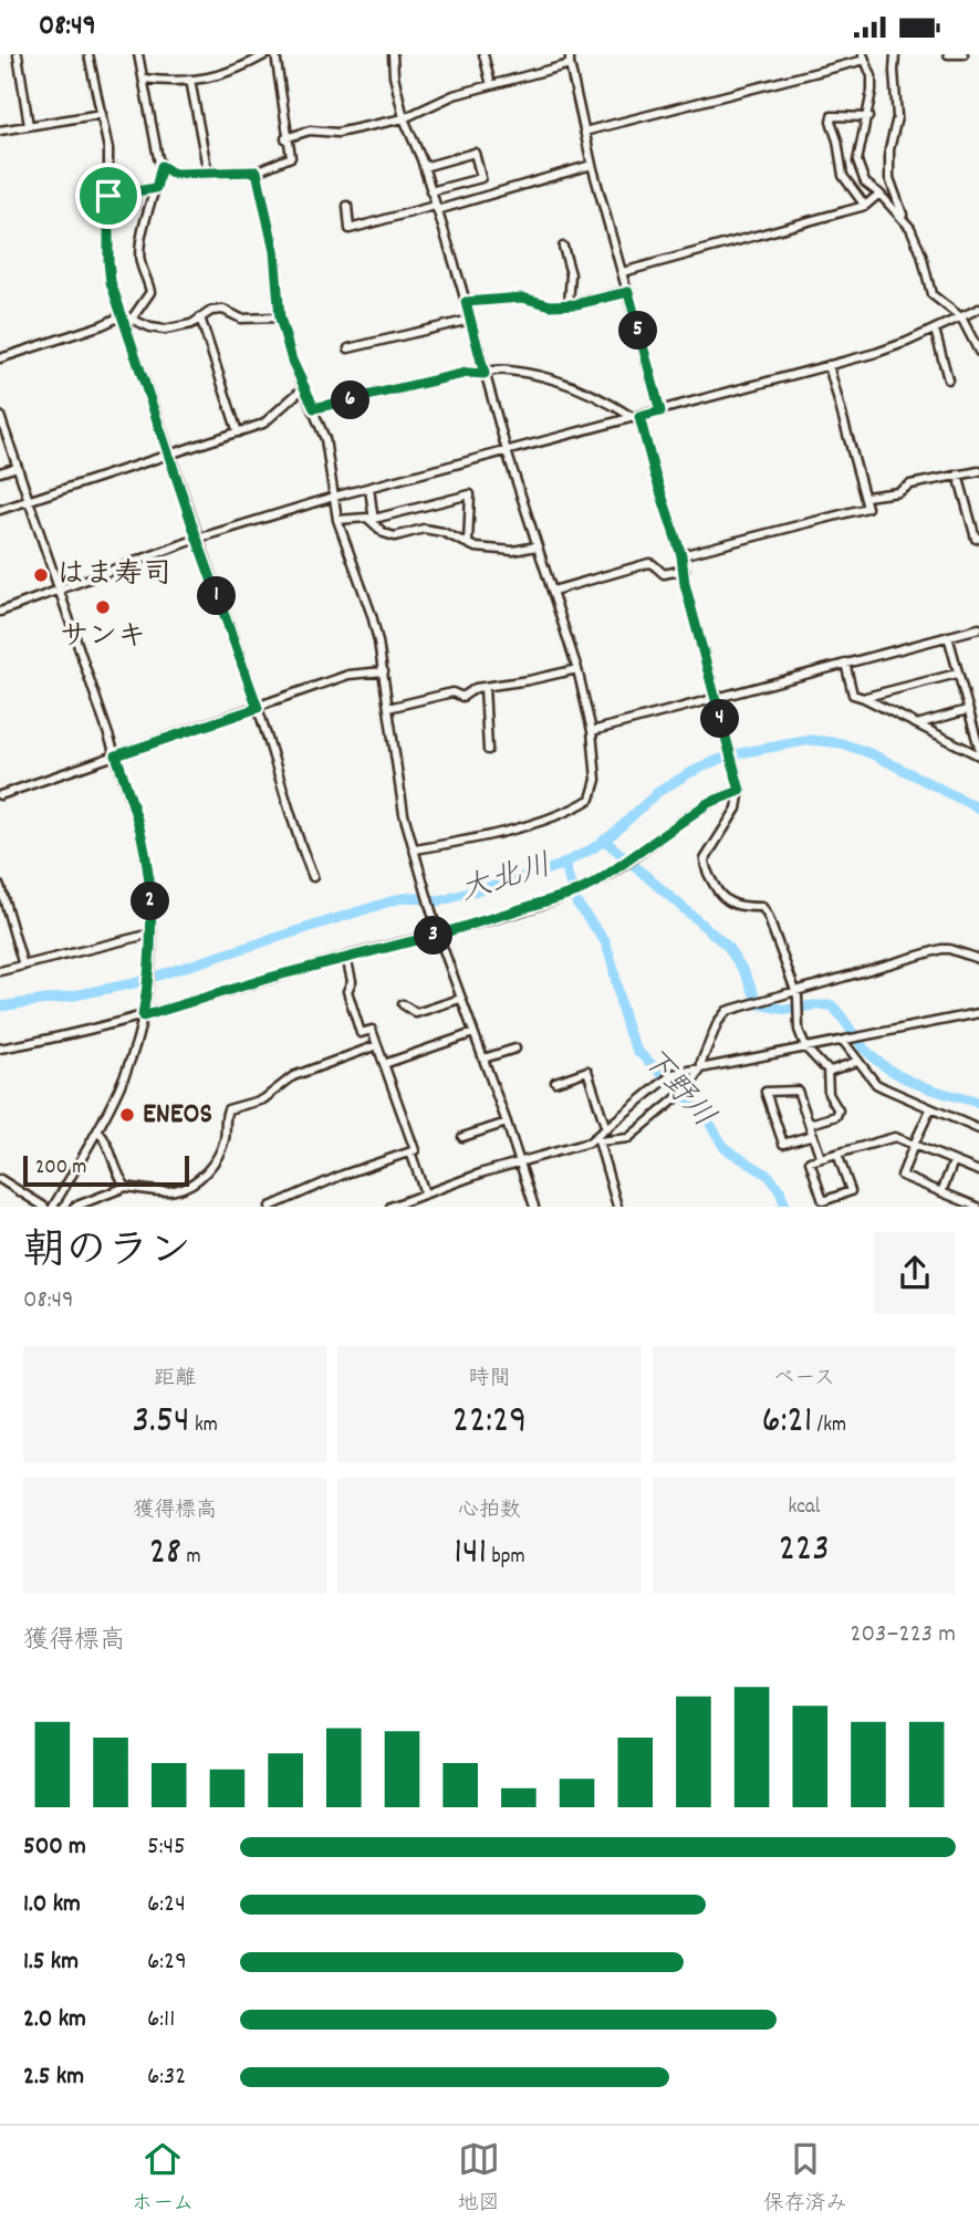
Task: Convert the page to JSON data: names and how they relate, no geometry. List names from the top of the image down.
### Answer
{
  "water": ["大北川", "下野川"],
  "places": ["はま寿司", "サンキ", "ENEOS"],
  "scale_bar": "200 m",
  "page": {
    "status": "08:49",
    "pins": [
      "5",
      "6",
      "1",
      "4",
      "2",
      "3"
    ],
    "scale": "200 m",
    "heading": ["朝のラン", "08:49"],
    "stats": [
      ["距離", "3.54 km"],
      ["時間", "22:29"],
      ["ペース", "6:21 /km"],
      ["獲得標高", "28 m"],
      ["心拍数", "141 bpm"],
      ["kcal", "223"]
    ],
    "chart": ["獲得標高", "203–223 m"],
    "list": [
      {
        "name": "500 m",
        "note": "5:45"
      },
      {
        "name": "1.0 km",
        "note": "6:24"
      },
      {
        "name": "1.5 km",
        "note": "6:29"
      },
      {
        "name": "2.0 km",
        "note": "6:11"
      },
      {
        "name": "2.5 km",
        "note": "6:32"
      }
    ],
    "tabs": ["ホーム", "地図", "保存済み"]
  }
}
